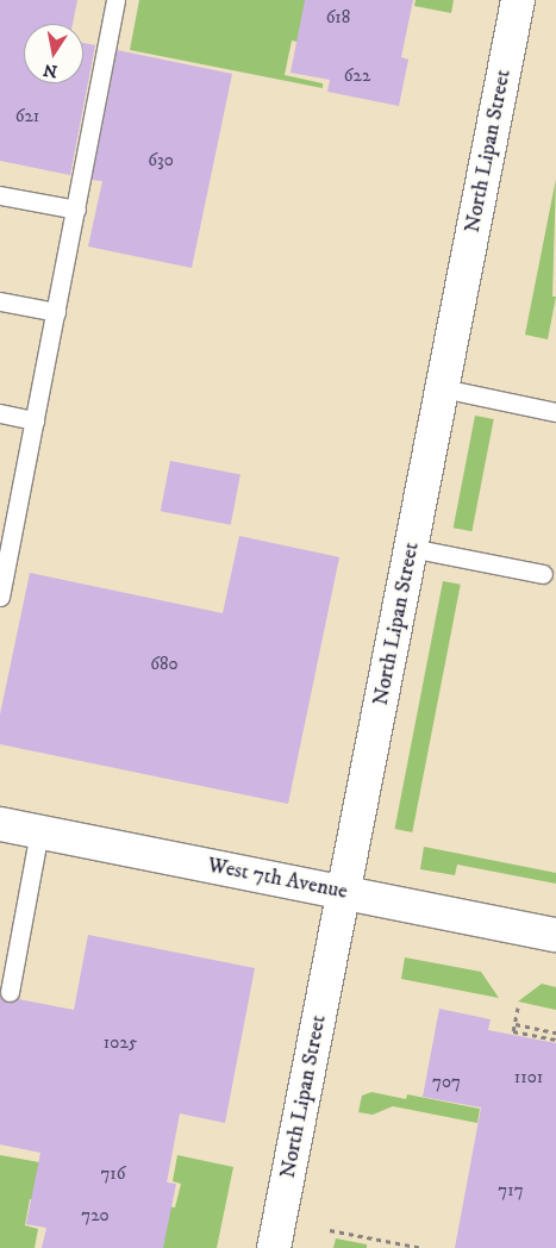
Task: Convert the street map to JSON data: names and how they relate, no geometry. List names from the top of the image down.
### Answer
{
  "streets": {
    "street": ["North Lipan Street", "West 7th Avenue"]
  },
  "crossings": [
    ["North Lipan Street", "West 7th Avenue"]
  ],
  "house_numbers": [
    "618",
    "622",
    "621",
    "630",
    "680",
    "1025",
    "1101",
    "707",
    "716",
    "717",
    "720"
  ],
  "north": "bottom"
}
